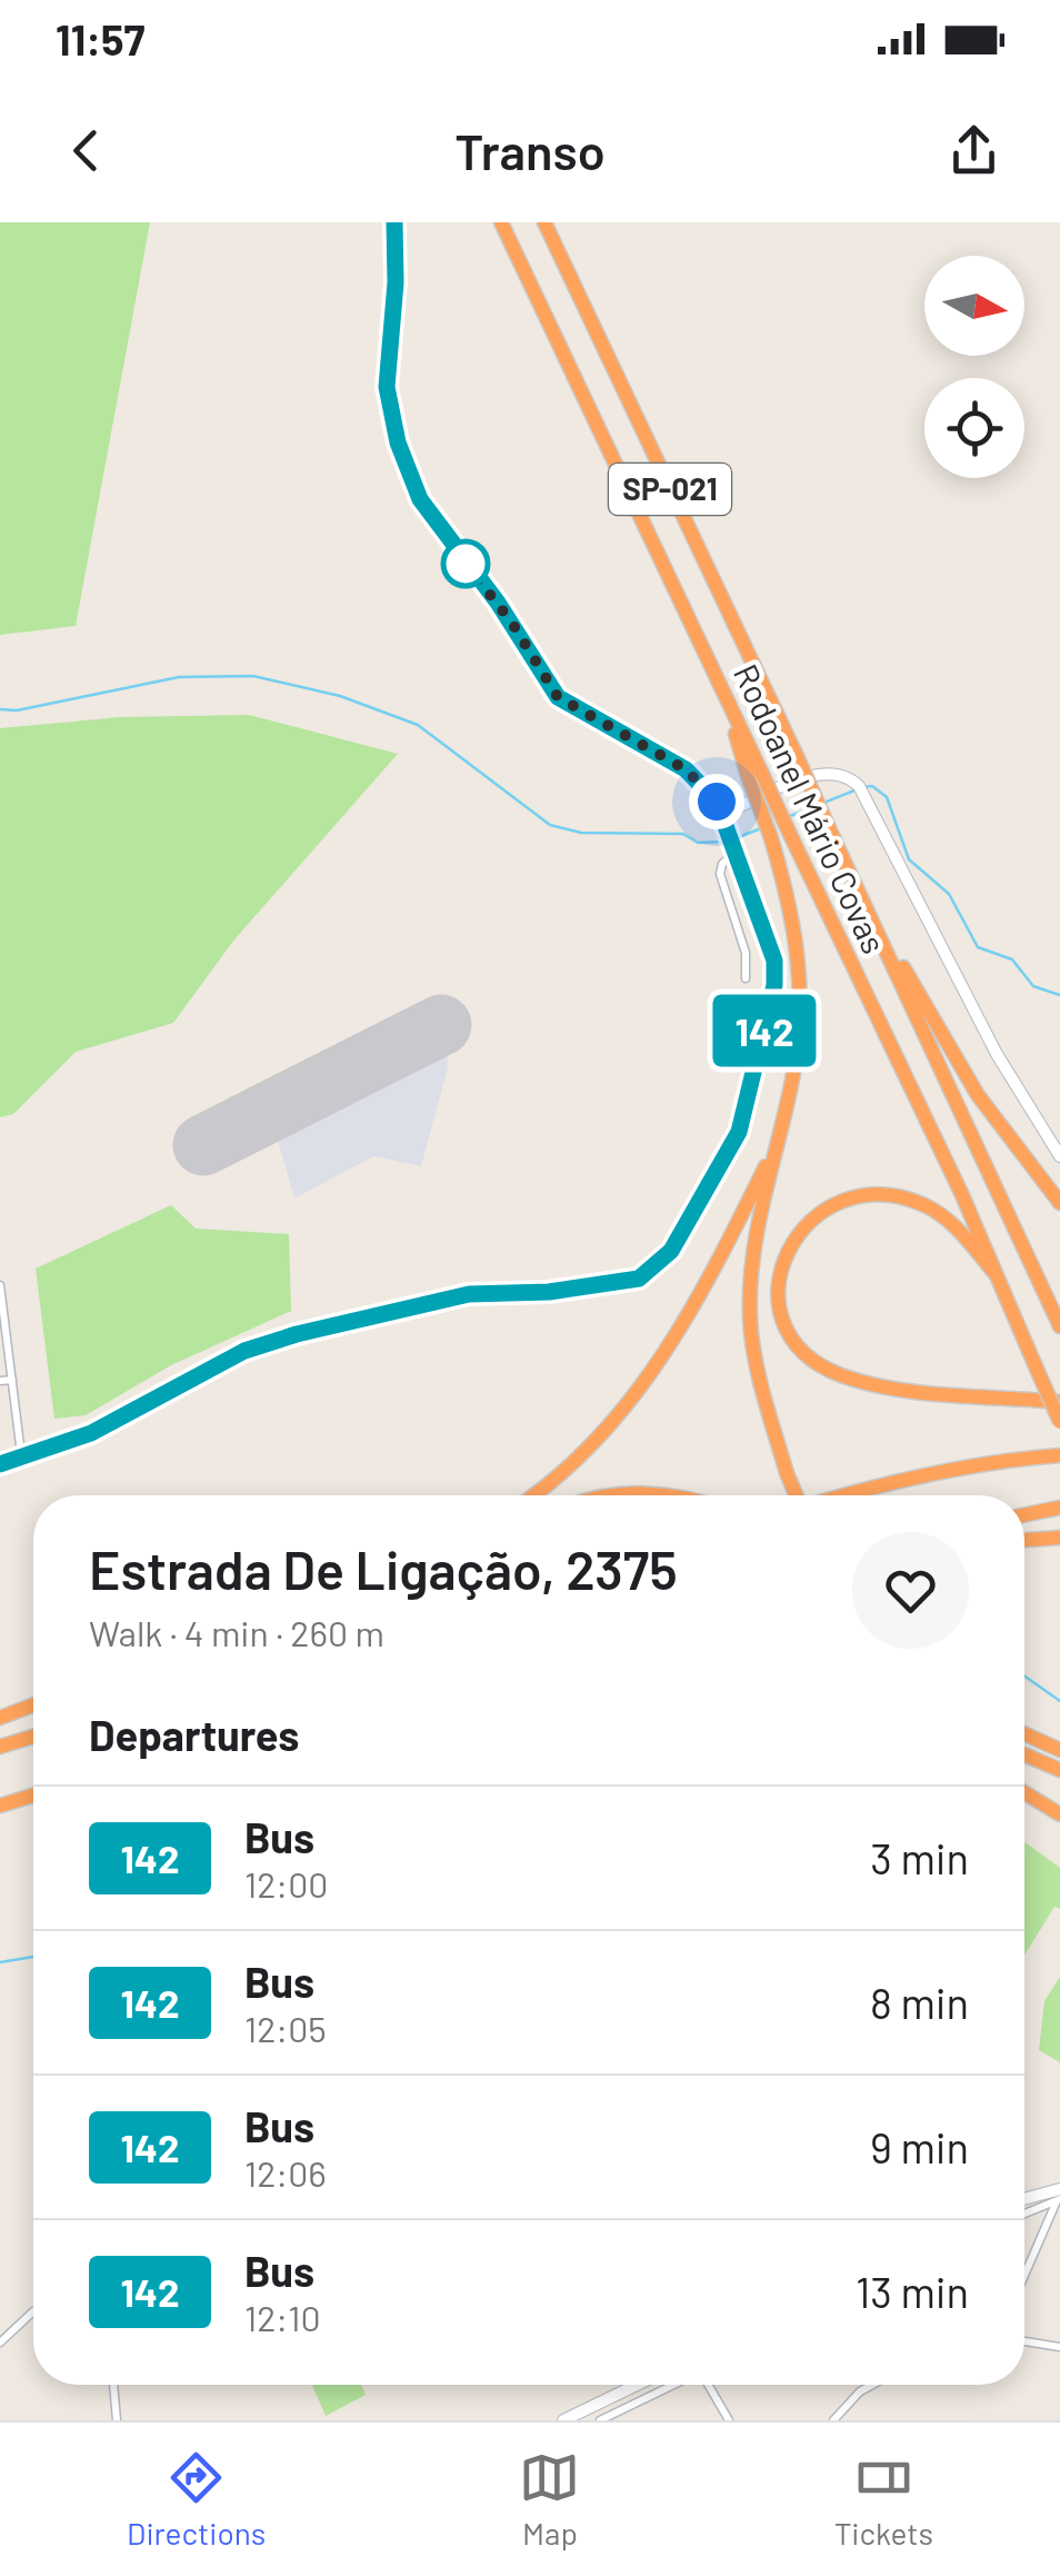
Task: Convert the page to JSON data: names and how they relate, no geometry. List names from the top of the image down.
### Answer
{
  "streets": {
    "highway": ["SP-021", "Rodoanel Mário Covas"]
  },
  "lines": ["bus line 142"],
  "north": "right",
  "page": {
    "status": "11:57",
    "header": "Transo",
    "on_map": "142",
    "heading": [
      ["Estrada De Ligação, 2375", "Walk · 4 min · 260 m"],
      "Departures"
    ],
    "list": [
      {
        "mark": "142",
        "name": "Bus",
        "note": "12:00",
        "value": "3 min"
      },
      {
        "mark": "142",
        "name": "Bus",
        "note": "12:05",
        "value": "8 min"
      },
      {
        "mark": "142",
        "name": "Bus",
        "note": "12:06",
        "value": "9 min"
      },
      {
        "mark": "142",
        "name": "Bus",
        "note": "12:10",
        "value": "13 min"
      }
    ],
    "tabs": ["Directions", "Map", "Tickets"]
  }
}
